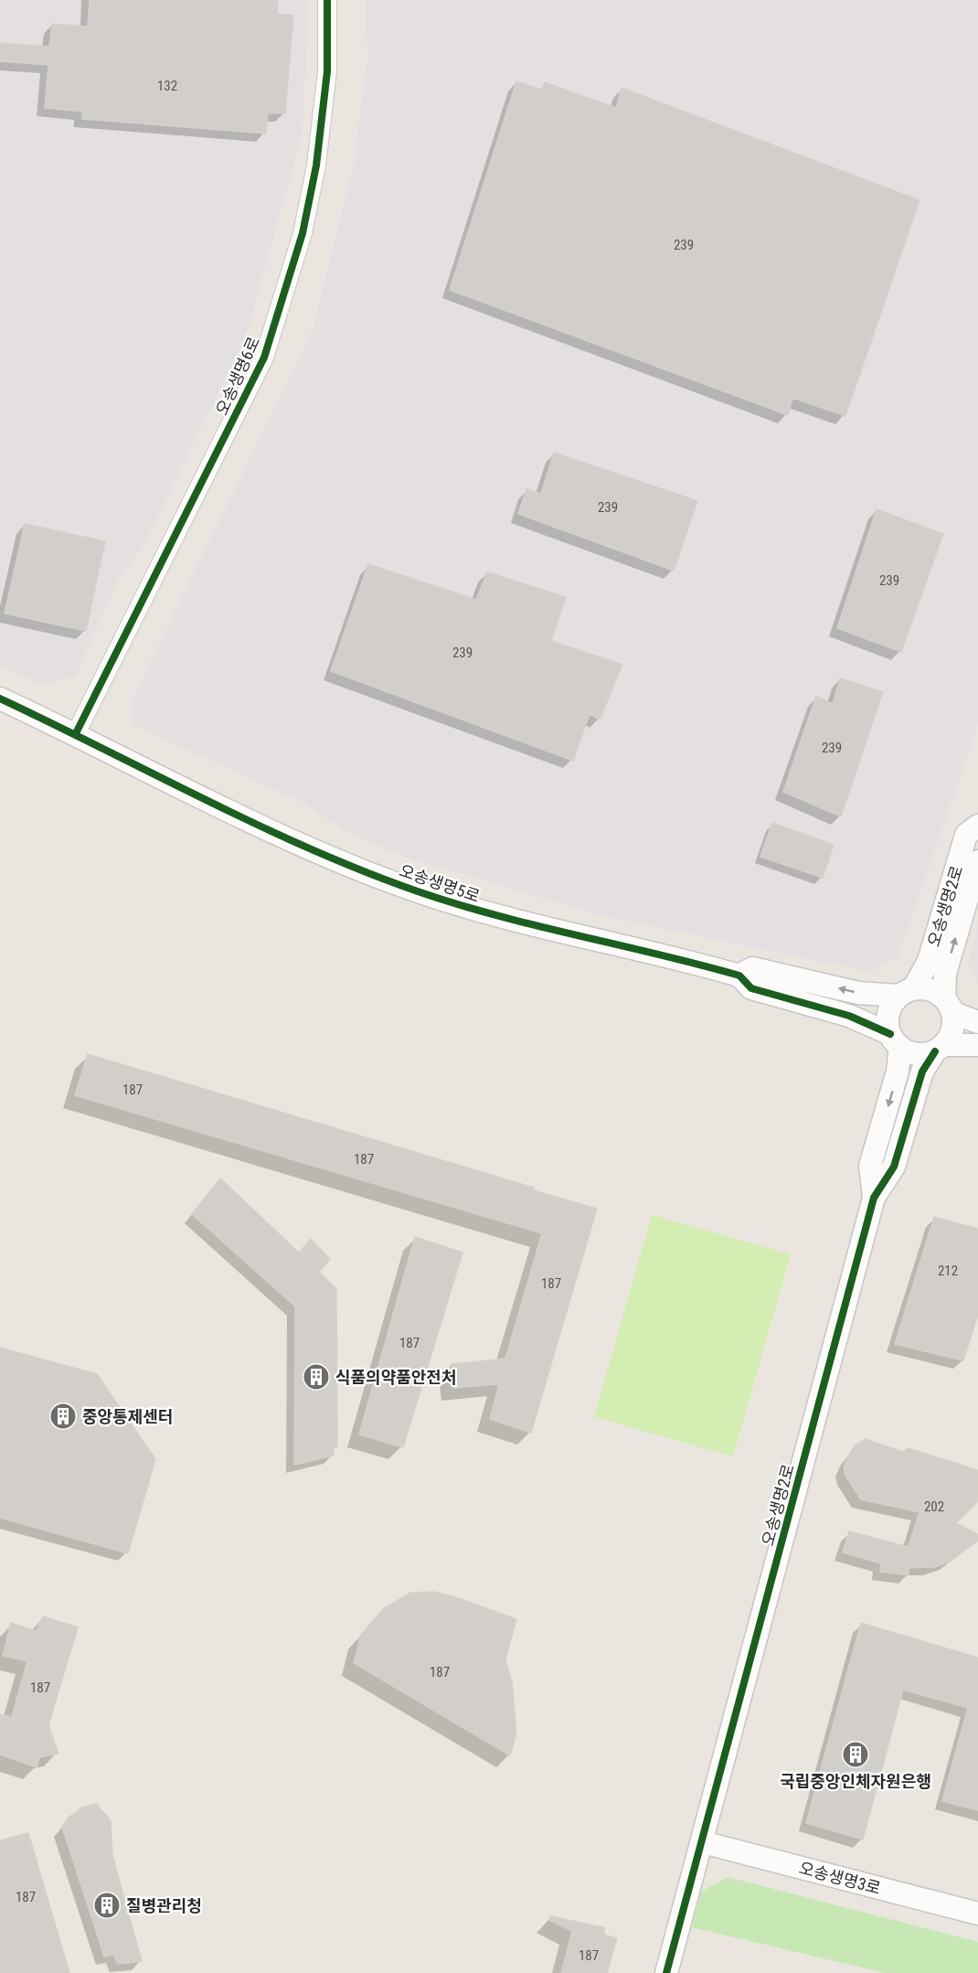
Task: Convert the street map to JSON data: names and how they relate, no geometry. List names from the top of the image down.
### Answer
{
  "streets": {
    "street": [
      "오송생명6로",
      "오송생명5로",
      "오송생명2로",
      "오송생명3로"
    ]
  },
  "crossings": [
    ["오송생명6로", "오송생명5로"],
    ["오송생명5로", "오송생명2로"],
    ["오송생명2로", "오송생명3로"]
  ],
  "places": {
    "building": [
      "식품의약품안전처",
      "중앙통제센터",
      "국립중앙인체자원은행",
      "질병관리청"
    ]
  },
  "house_numbers": [
    "132",
    "239",
    "239",
    "239",
    "239",
    "239",
    "187",
    "187",
    "212",
    "187",
    "187",
    "202",
    "187",
    "187",
    "187",
    "187"
  ]
}
